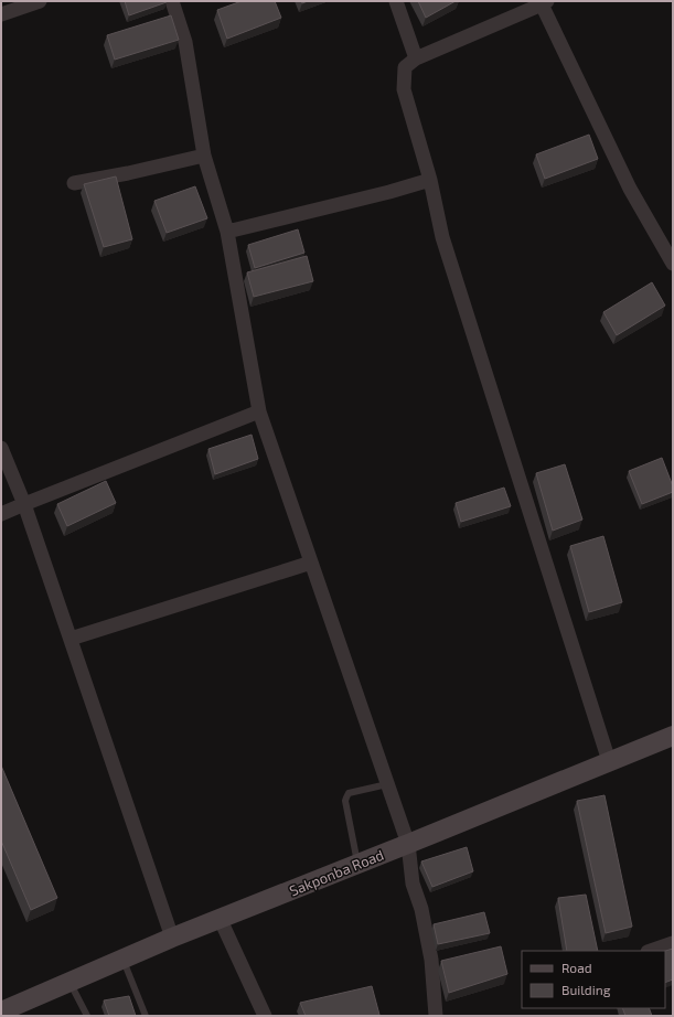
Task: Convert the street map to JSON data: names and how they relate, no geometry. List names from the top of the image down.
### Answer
{
  "streets": {
    "main road": ["Sakponba Road"]
  },
  "legend": ["Road", "Building"]
}
